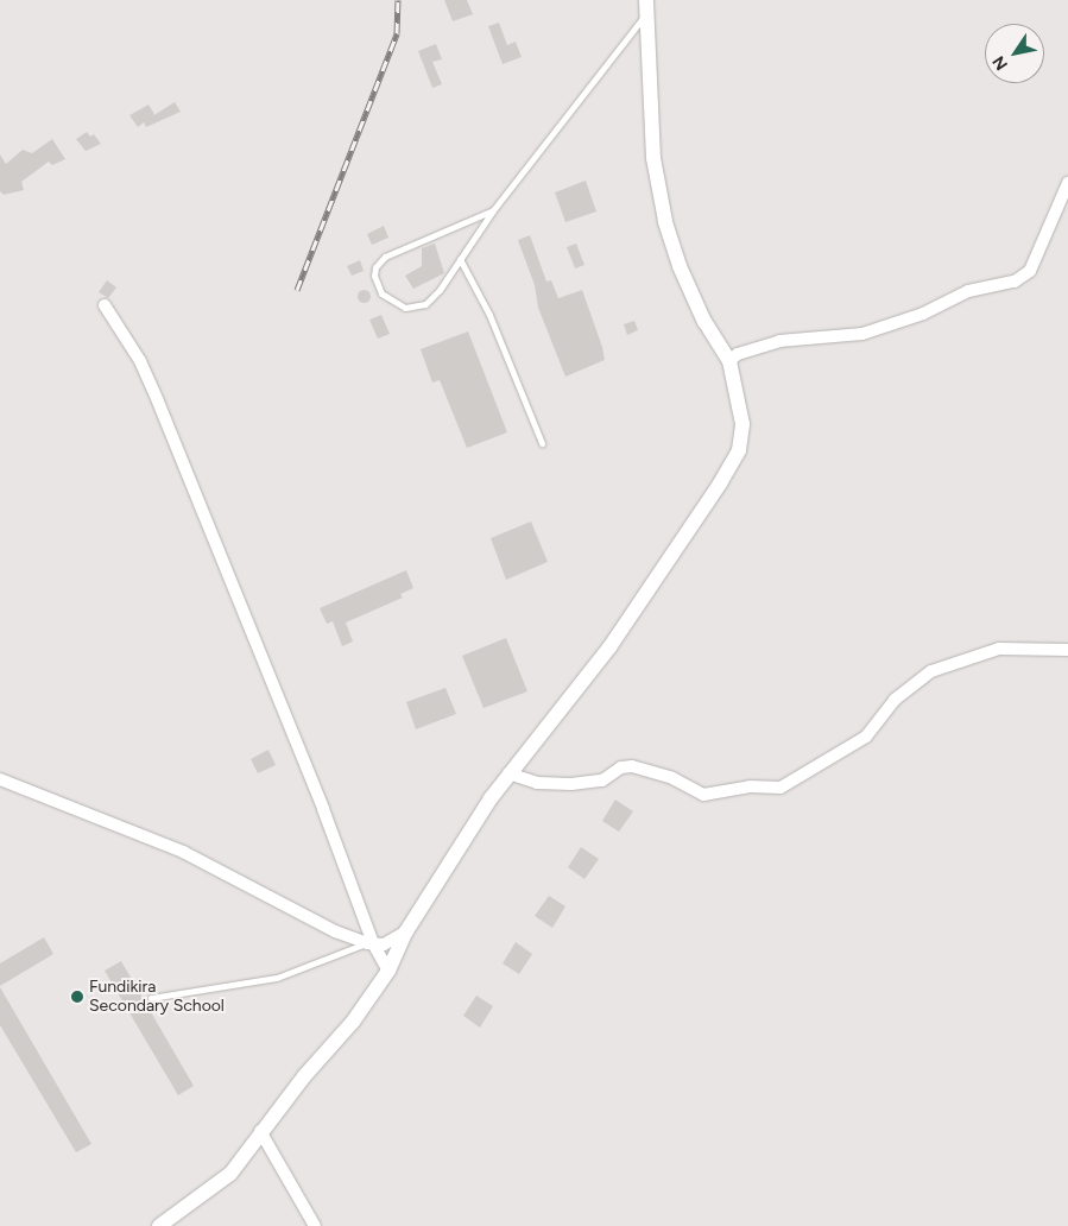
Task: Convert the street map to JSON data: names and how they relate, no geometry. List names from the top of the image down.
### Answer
{
  "places": ["Fundikira Secondary School"],
  "north": "bottom left"
}
